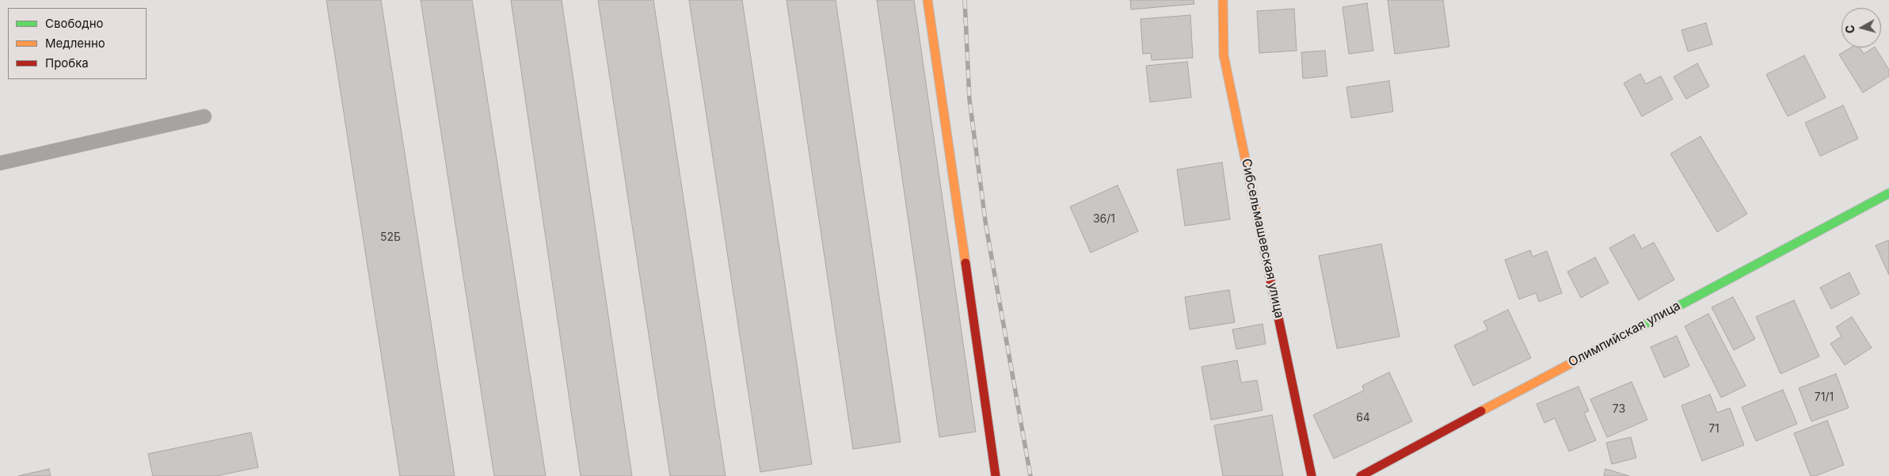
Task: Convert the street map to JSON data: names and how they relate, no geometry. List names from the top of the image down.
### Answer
{
  "streets": {
    "street": ["Сибсельмашевская улица", "Олимпийская улица"]
  },
  "house_numbers": [
    "36/1",
    "52Б",
    "71/1",
    "73",
    "64",
    "71"
  ],
  "legend": ["Свободно", "Медленно", "Пробка"],
  "north": "left"
}
